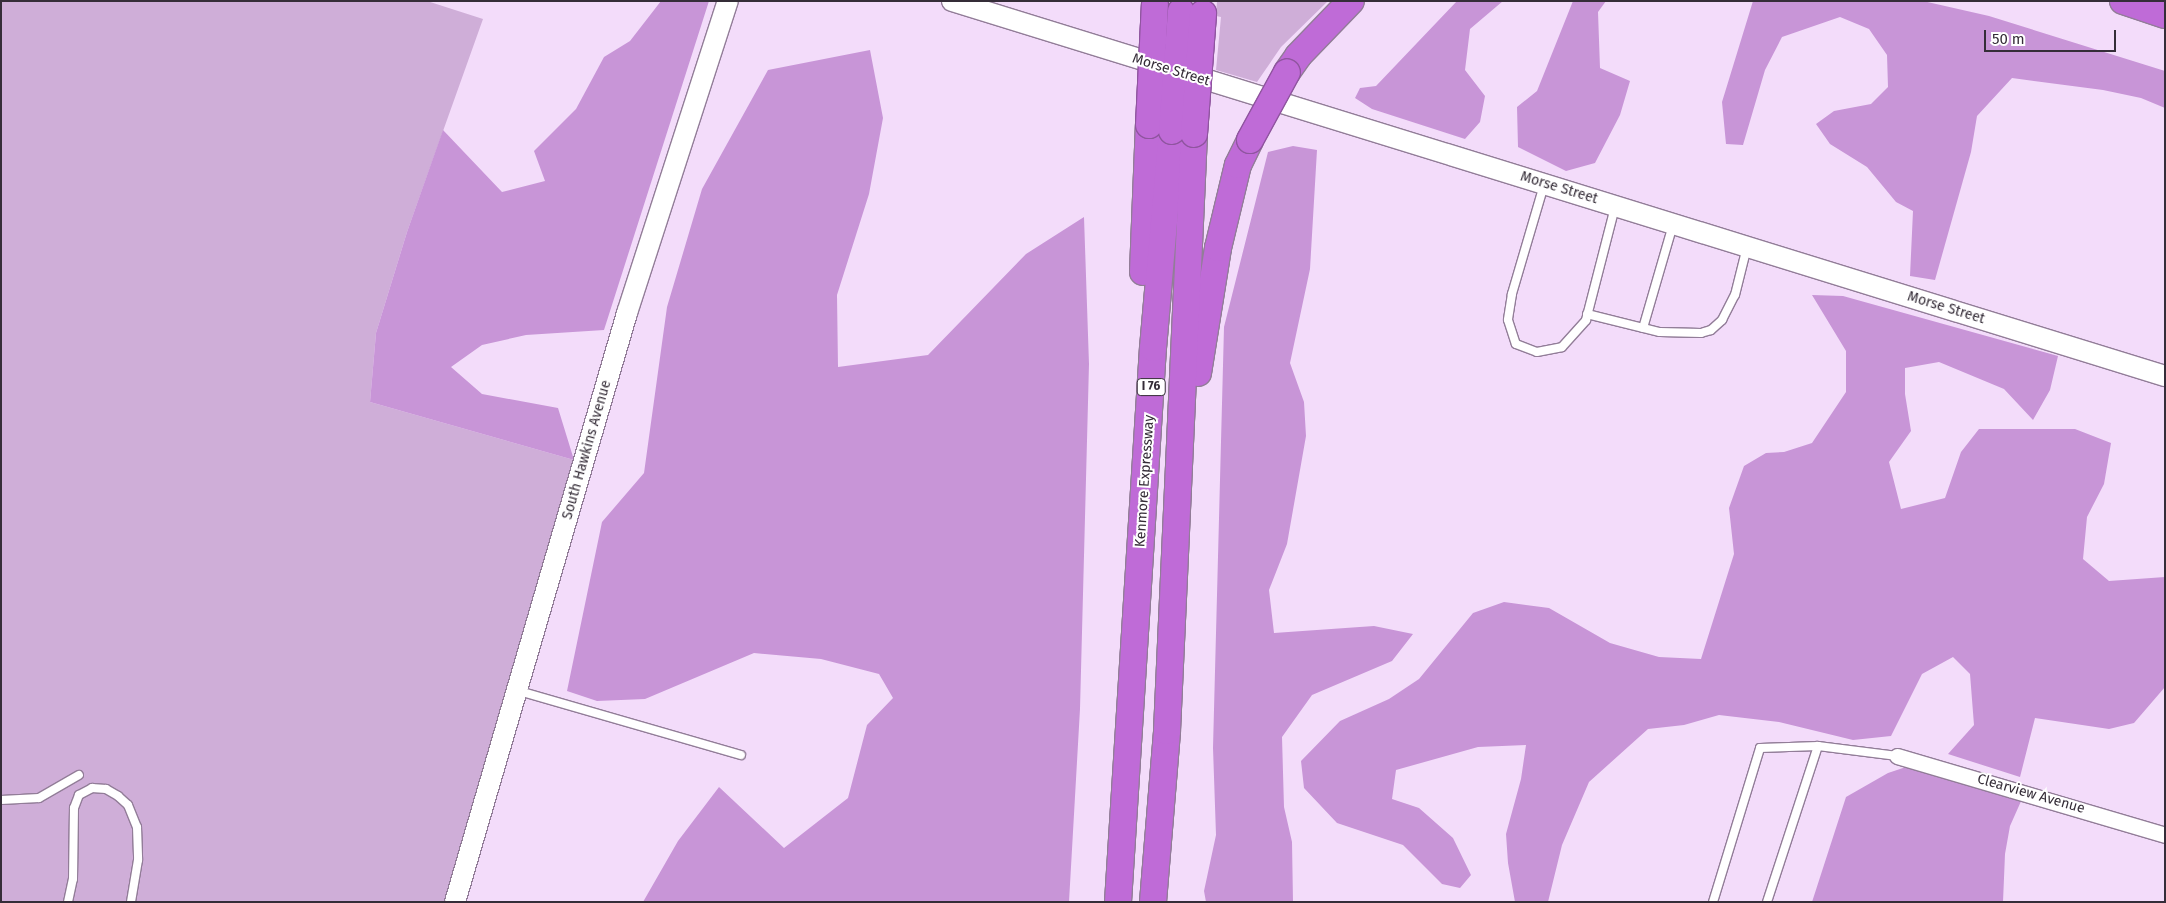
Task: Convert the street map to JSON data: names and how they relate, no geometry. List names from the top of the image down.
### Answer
{
  "streets": {
    "street": ["Morse Street", "South Hawkins Avenue", "Clearview Avenue"]
  },
  "scale_bar": "50 m"
}
